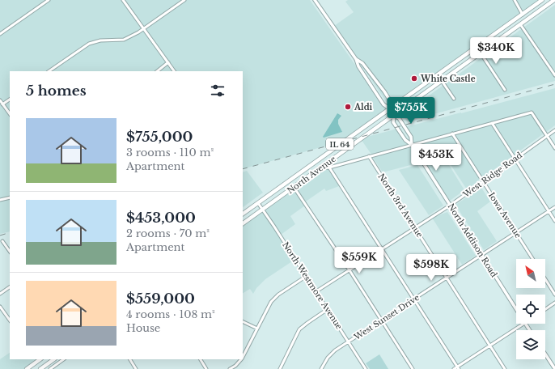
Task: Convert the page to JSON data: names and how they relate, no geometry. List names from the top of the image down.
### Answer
{
  "streets": {
    "main road": ["IL 64", "North Avenue"],
    "street": [
      "West Ridge Road",
      "North 3rd Avenue",
      "Iowa Avenue",
      "North Addison Road",
      "North Westmore Avenue",
      "West Sunset Drive"
    ]
  },
  "crossings": [
    ["North Avenue", "North Addison Road"],
    ["North Avenue", "North Westmore Avenue"],
    ["West Ridge Road", "North 3rd Avenue"],
    ["West Ridge Road", "Iowa Avenue"],
    ["West Ridge Road", "North Addison Road"],
    ["West Ridge Road", "North Westmore Avenue"],
    ["North 3rd Avenue", "West Sunset Drive"],
    ["Iowa Avenue", "West Sunset Drive"],
    ["North Addison Road", "West Sunset Drive"],
    ["North Westmore Avenue", "West Sunset Drive"]
  ],
  "places": ["White Castle", "Aldi"],
  "north": "top left",
  "page": {
    "price": [
      "$340K",
      "$755K",
      "$453K",
      "$559K",
      "$598K"
    ],
    "heading": "5 homes",
    "list": [
      {
        "name": "$755,000",
        "note": "3 rooms · 110 m² · Apartment"
      },
      {
        "name": "$453,000",
        "note": "2 rooms · 70 m² · Apartment"
      },
      {
        "name": "$559,000",
        "note": "4 rooms · 108 m² · House"
      }
    ]
  }
}
